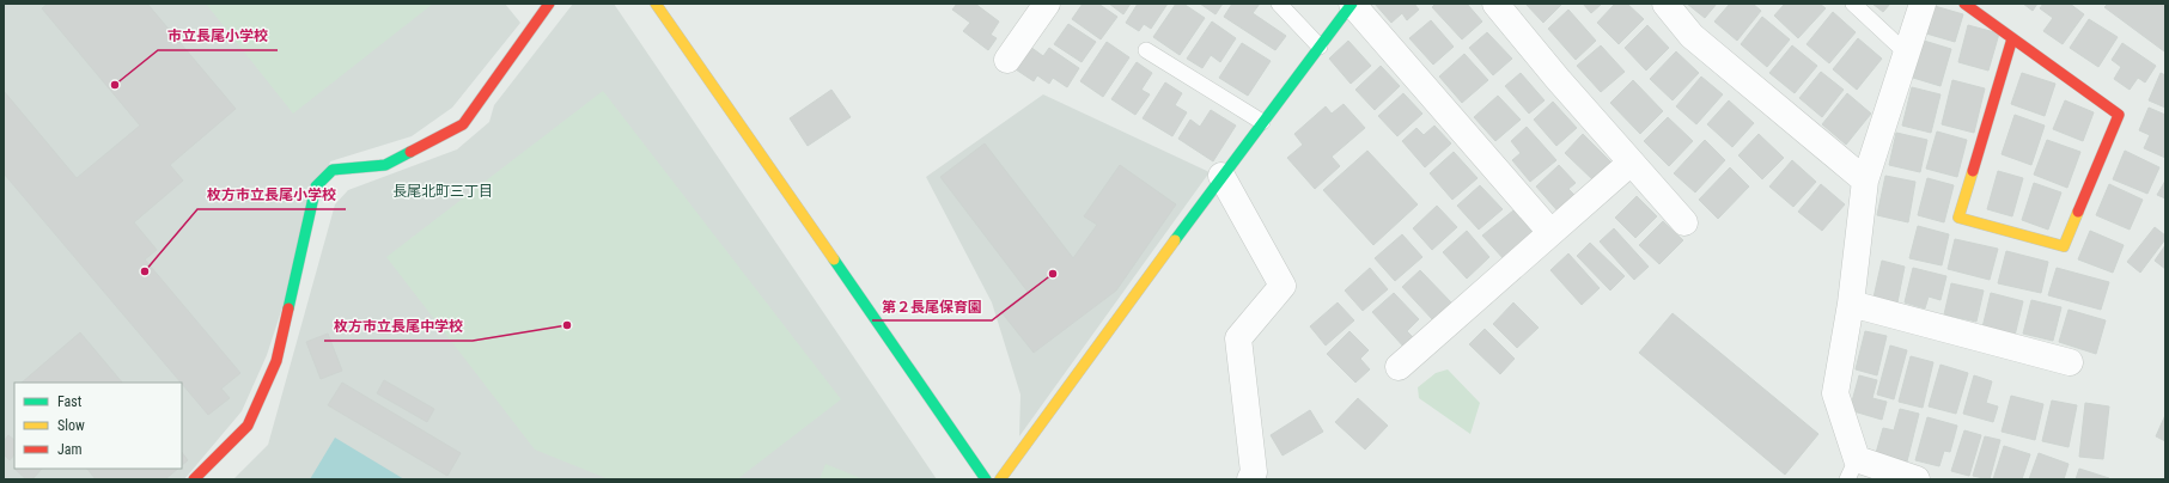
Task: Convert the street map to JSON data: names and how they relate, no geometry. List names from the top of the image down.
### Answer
{
  "districts": ["長尾北町三丁目"],
  "places": [
    "市立長尾小学校",
    "枚方市立長尾小学校",
    "第２長尾保育園",
    "枚方市立長尾中学校"
  ],
  "legend": ["Fast", "Slow", "Jam"]
}
